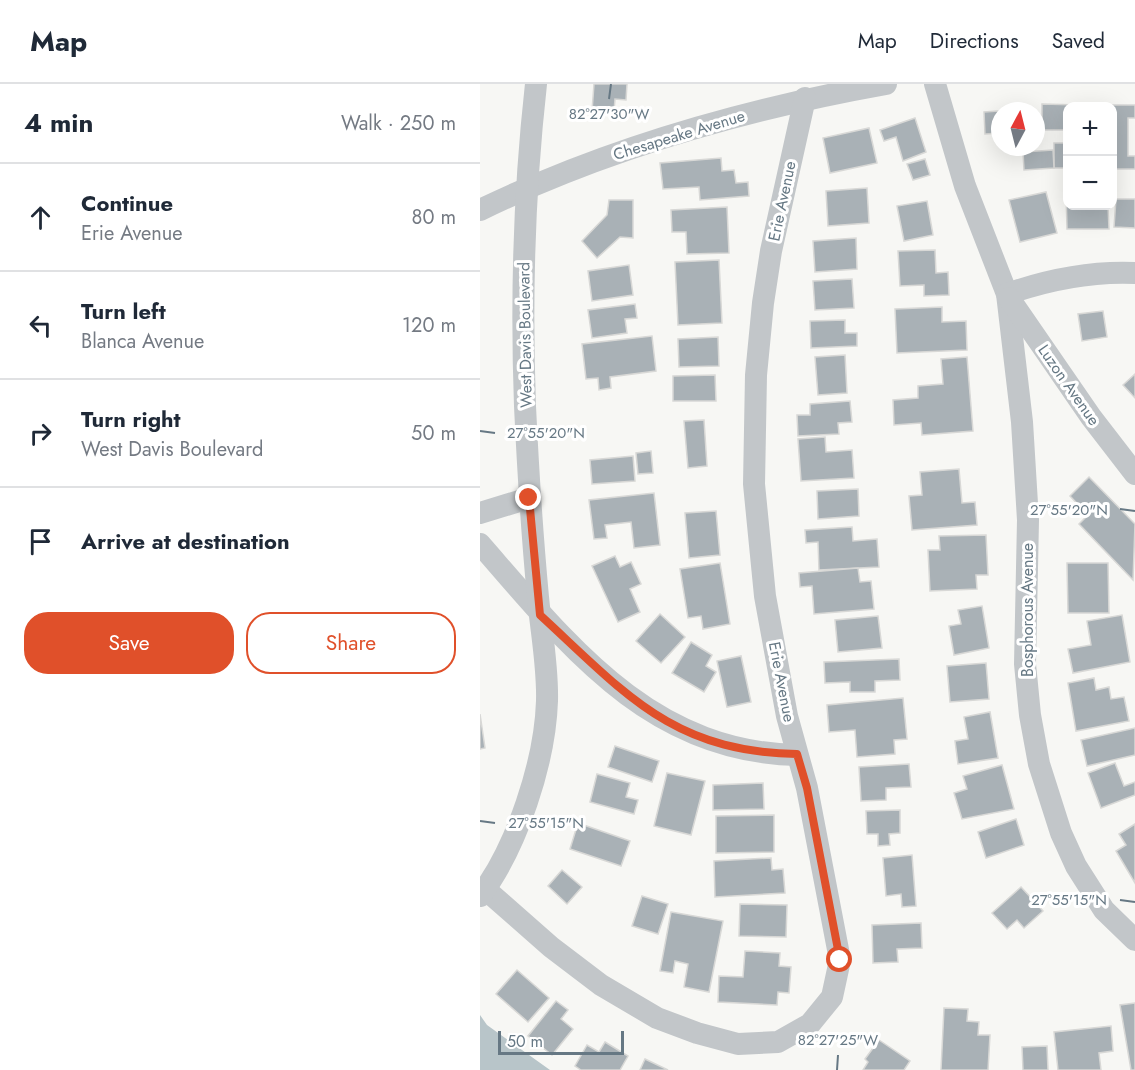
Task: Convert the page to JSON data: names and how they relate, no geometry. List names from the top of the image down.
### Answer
{
  "streets": {
    "street": [
      "Chesapeake Avenue",
      "Erie Avenue",
      "West Davis Boulevard",
      "Luzon Avenue",
      "Bosphorous Avenue"
    ]
  },
  "crossings": [
    ["Chesapeake Avenue", "Erie Avenue"],
    ["Chesapeake Avenue", "West Davis Boulevard"],
    ["Erie Avenue", "West Davis Boulevard"],
    ["Luzon Avenue", "Bosphorous Avenue"]
  ],
  "scale_bar": "50 m",
  "north": "top",
  "page": {
    "header": "Map",
    "nav": ["Map", "Directions", "Saved"],
    "heading": ["4 min", "Walk · 250 m"],
    "map_buttons": ["+", "−"],
    "list": [
      ["Continue", "Erie Avenue", "80 m"],
      ["Turn left", "Blanca Avenue", "120 m"],
      ["Turn right", "West Davis Boulevard", "50 m"],
      "Arrive at destination"
    ],
    "buttons": ["Save", "Share"],
    "scale": "50 m"
  },
  "coordinates": [
    "82°27'30\"W",
    "27°55'20\"N",
    "27°55'15\"N",
    "82°27'25\"W"
  ]
}
